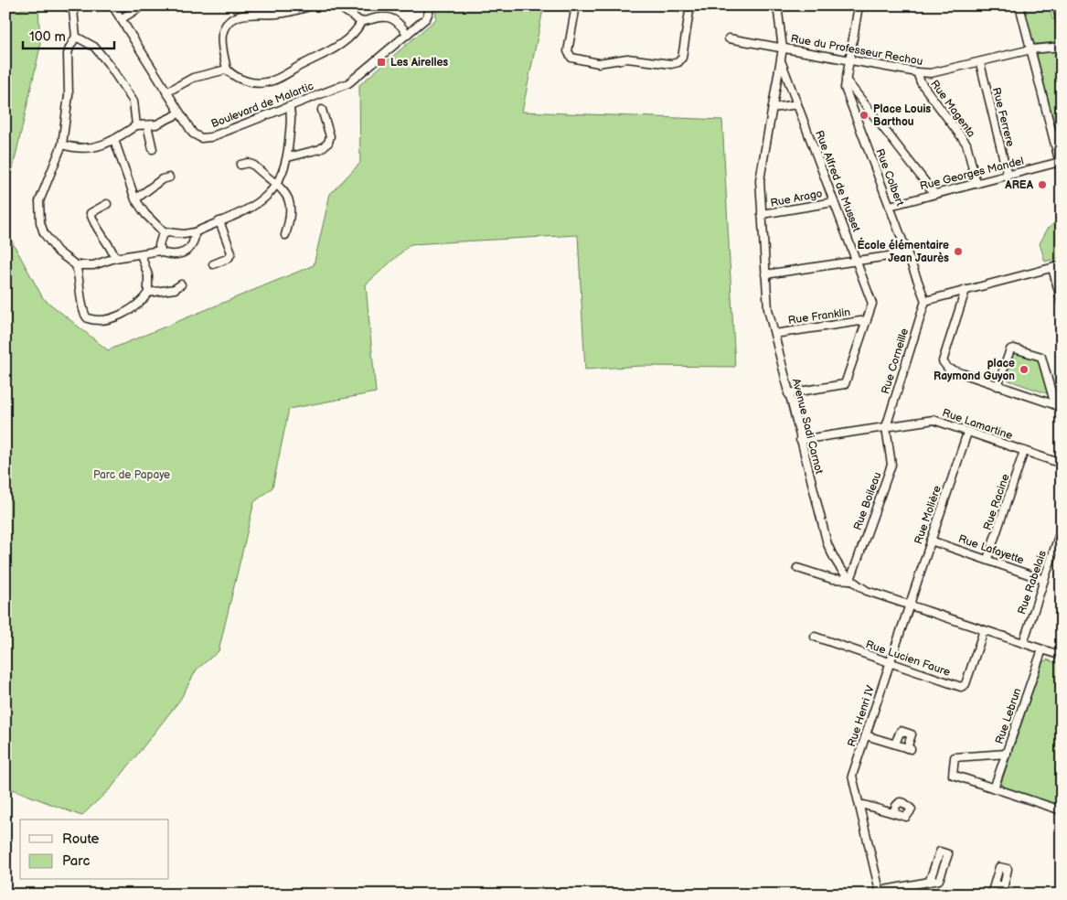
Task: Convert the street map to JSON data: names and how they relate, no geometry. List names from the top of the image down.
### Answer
{
  "streets": {
    "street": [
      "Rue du Professeur Rechou",
      "Boulevard de Malartic",
      "Rue Magenta",
      "Rue Ferrere",
      "Rue Georges Mandel",
      "Rue Colbert",
      "Rue Alfred de Musset",
      "Rue Arago",
      "Rue Franklin",
      "Rue Corneille",
      "Rue Lamartine",
      "Avenue Sadi Carnot",
      "Rue Boileau",
      "Rue Racine",
      "Rue Molière",
      "Rue Lafayette",
      "Rue Rabelais",
      "Rue Lucien Faure",
      "Rue Henri IV",
      "Rue Lebrun"
    ]
  },
  "crossings": [
    ["Rue du Professeur Rechou", "Rue Magenta"],
    ["Rue du Professeur Rechou", "Rue Ferrere"],
    ["Rue du Professeur Rechou", "Rue Colbert"],
    ["Rue du Professeur Rechou", "Avenue Sadi Carnot"],
    ["Rue Magenta", "Rue Georges Mandel"],
    ["Rue Ferrere", "Rue Georges Mandel"],
    ["Rue Georges Mandel", "Rue Colbert"],
    ["Rue Colbert", "Rue Corneille"],
    ["Rue Alfred de Musset", "Rue Arago"],
    ["Rue Alfred de Musset", "Rue Franklin"],
    ["Rue Alfred de Musset", "Avenue Sadi Carnot"],
    ["Rue Arago", "Avenue Sadi Carnot"],
    ["Rue Franklin", "Avenue Sadi Carnot"],
    ["Rue Corneille", "Rue Lamartine"],
    ["Rue Corneille", "Rue Boileau"],
    ["Rue Lamartine", "Avenue Sadi Carnot"],
    ["Rue Lamartine", "Rue Boileau"],
    ["Rue Lamartine", "Rue Racine"],
    ["Rue Lamartine", "Rue Molière"],
    ["Avenue Sadi Carnot", "Rue Boileau"],
    ["Avenue Sadi Carnot", "Rue Molière"],
    ["Avenue Sadi Carnot", "Rue Rabelais"],
    ["Avenue Sadi Carnot", "Rue Lucien Faure"],
    ["Avenue Sadi Carnot", "Rue Lebrun"],
    ["Rue Racine", "Rue Lafayette"],
    ["Rue Molière", "Rue Lafayette"],
    ["Rue Molière", "Rue Lucien Faure"],
    ["Rue Molière", "Rue Henri IV"],
    ["Rue Lafayette", "Rue Rabelais"],
    ["Rue Lucien Faure", "Rue Henri IV"]
  ],
  "parks": ["Parc de Papaye"],
  "places": {
    "transit": ["Les Airelles"],
    "other": [
      "Place Louis Barthou",
      "AREA",
      "École élémentaire Jean Jaurès",
      "place Raymond Guyon"
    ]
  },
  "legend": ["Route", "Parc"],
  "scale_bar": "100 m"
}
